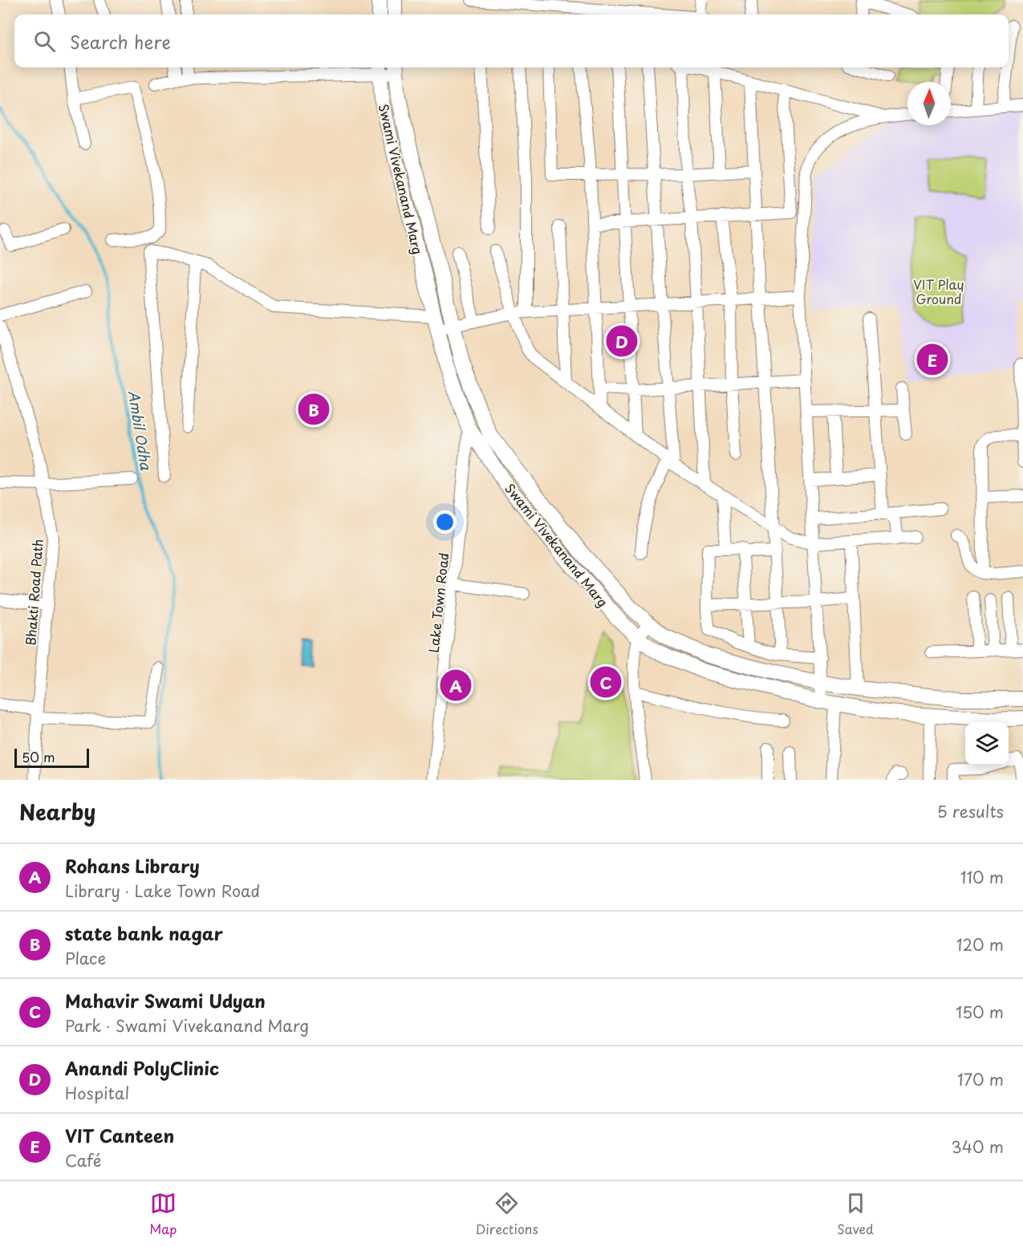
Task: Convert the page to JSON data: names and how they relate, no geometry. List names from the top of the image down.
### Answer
{
  "streets": {
    "main road": ["Swami Vivekanand Marg"],
    "street": ["Bhakti Road Path", "Lake Town Road"]
  },
  "crossings": [
    ["Swami Vivekanand Marg", "Lake Town Road"]
  ],
  "water": ["Ambil Odha"],
  "parks": ["VIT Play Ground"],
  "scale_bar": "50 m",
  "north": "top",
  "page": {
    "search": "Search here",
    "pins": [
      "D",
      "E",
      "B",
      "C",
      "A"
    ],
    "scale": "50 m",
    "heading": ["Nearby", "5 results"],
    "list": [
      {
        "mark": "A",
        "name": "Rohans Library",
        "note": "Library · Lake Town Road",
        "value": "110 m"
      },
      {
        "mark": "B",
        "name": "state bank nagar",
        "note": "Place",
        "value": "120 m"
      },
      {
        "mark": "C",
        "name": "Mahavir Swami Udyan",
        "note": "Park · Swami Vivekanand Marg",
        "value": "150 m"
      },
      {
        "mark": "D",
        "name": "Anandi PolyClinic",
        "note": "Hospital",
        "value": "170 m"
      },
      {
        "mark": "E",
        "name": "VIT Canteen",
        "note": "Café",
        "value": "340 m"
      }
    ],
    "nav": ["Map", "Directions", "Saved"]
  }
}
